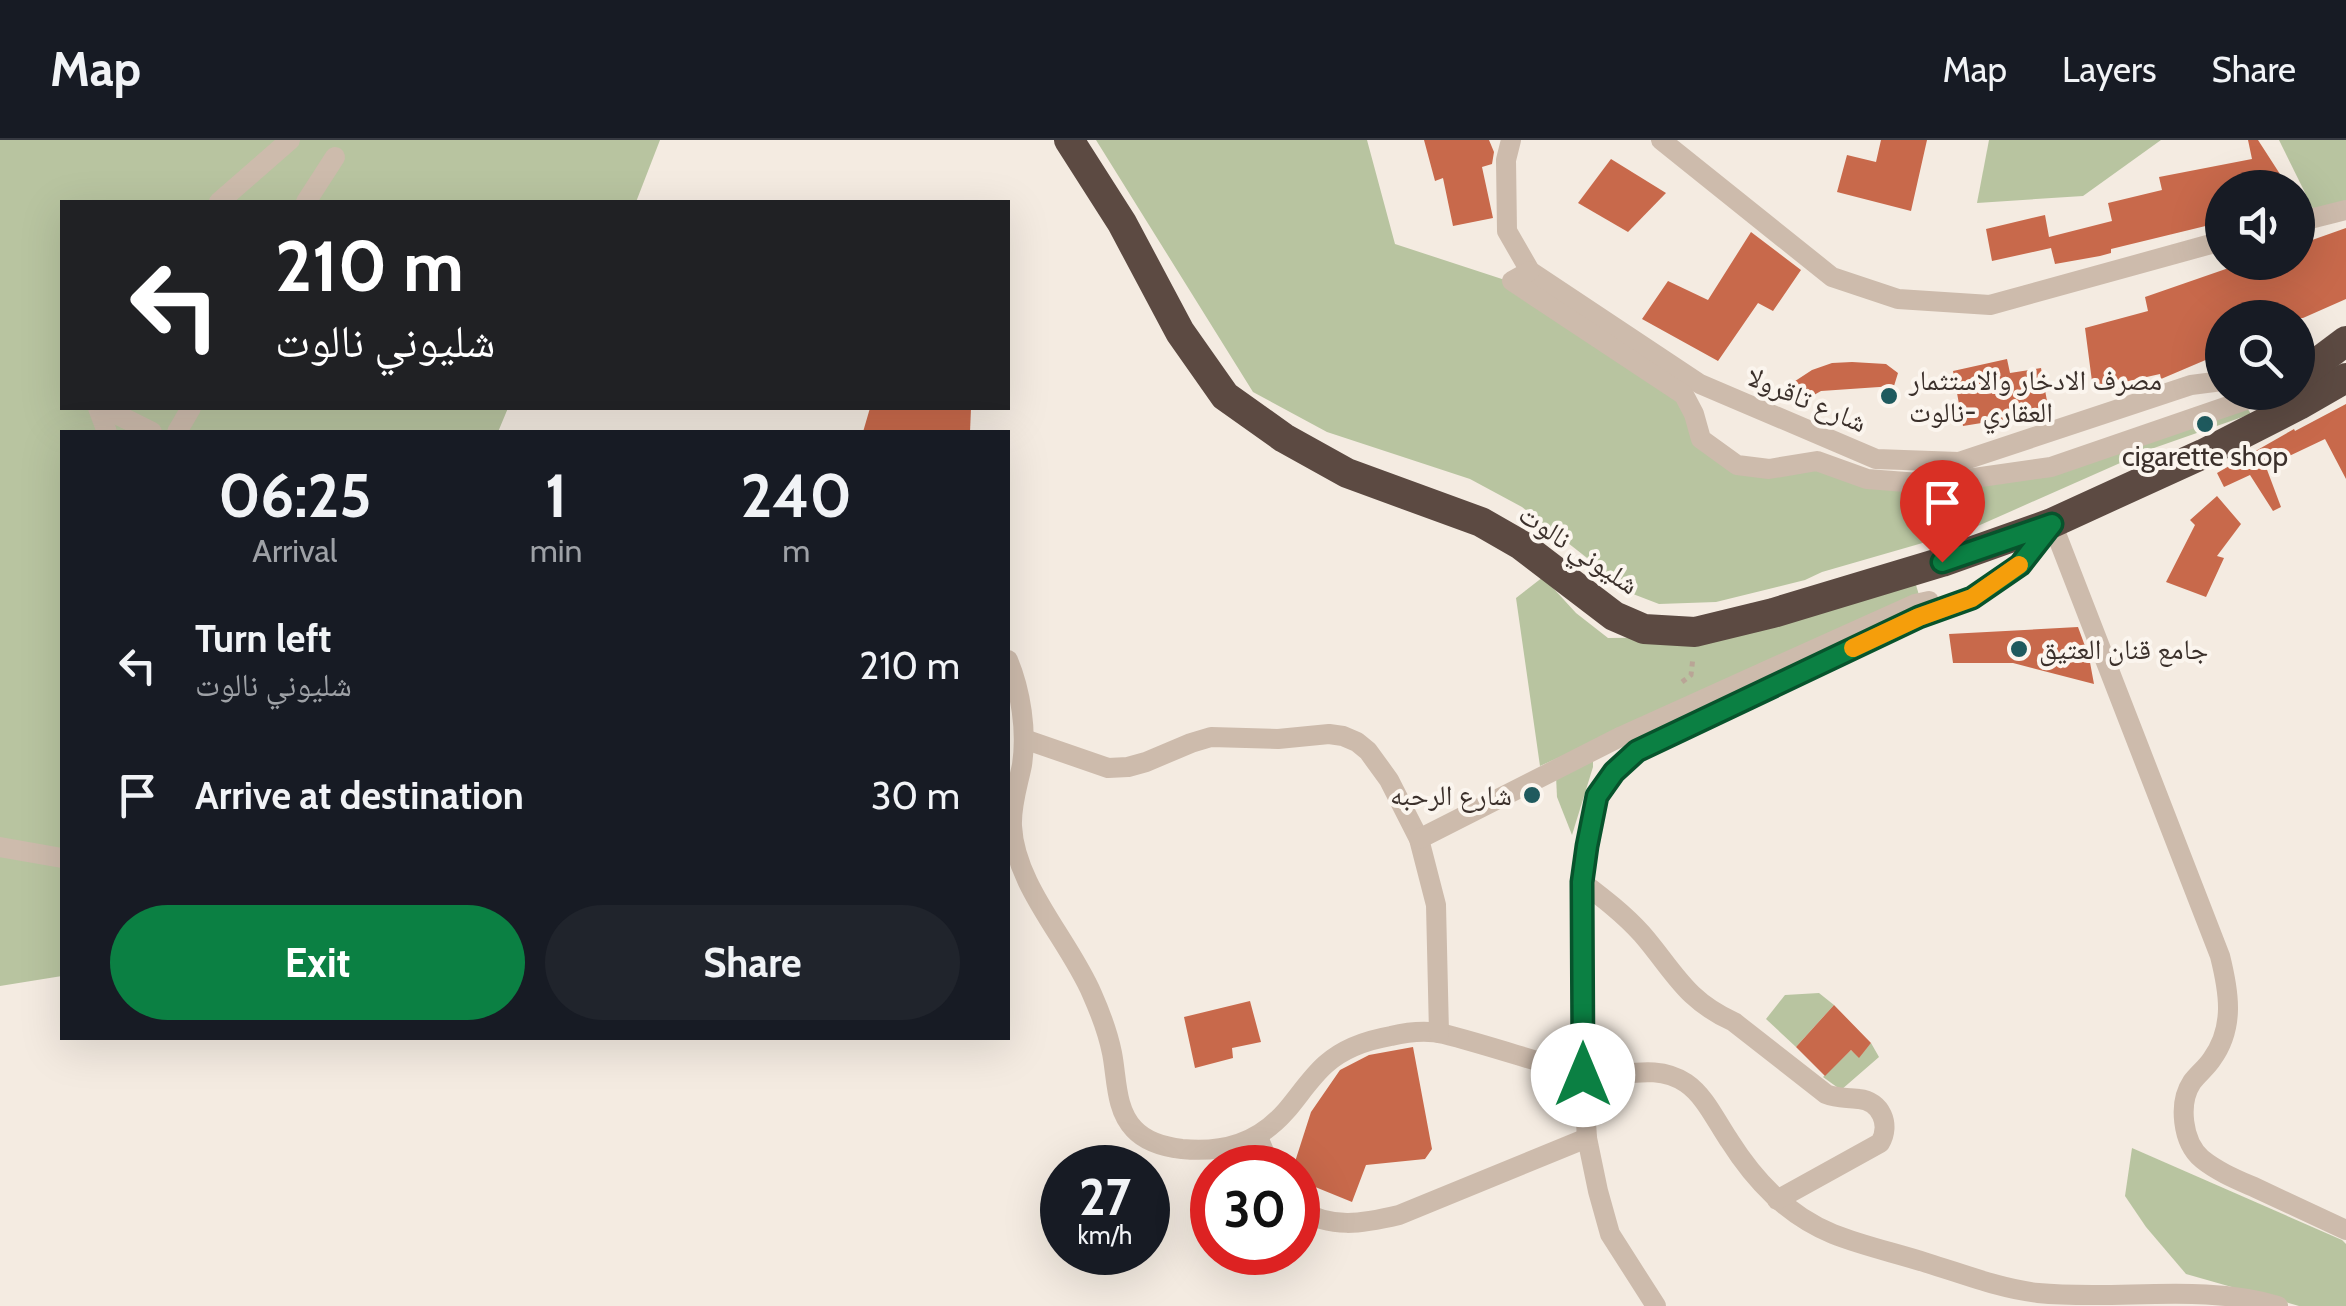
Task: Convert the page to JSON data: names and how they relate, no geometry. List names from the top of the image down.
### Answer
{
  "streets": {
    "highway": ["شليوني نالوت"],
    "street": ["شارع تاقرولا"]
  },
  "places": [
    "مصرف الادخار والاستثمار العقاري -نالوت",
    "cigarette shop",
    "جامع قنان العتيق",
    "شارع الرحبه"
  ],
  "page": {
    "header": "Map",
    "nav": ["Map", "Layers", "Share"],
    "turn": ["210 m", "شليوني نالوت"],
    "eta": [
      "06:25",
      "Arrival",
      "1",
      "min",
      "240",
      "m"
    ],
    "list": [
      {
        "name": "Turn left",
        "note": "شليوني نالوت",
        "value": "210 m"
      },
      {
        "name": "Arrive at destination",
        "value": "30 m"
      }
    ],
    "buttons": ["Exit", "Share"],
    "speed": "27 km/h",
    "limit": "30"
  }
}
